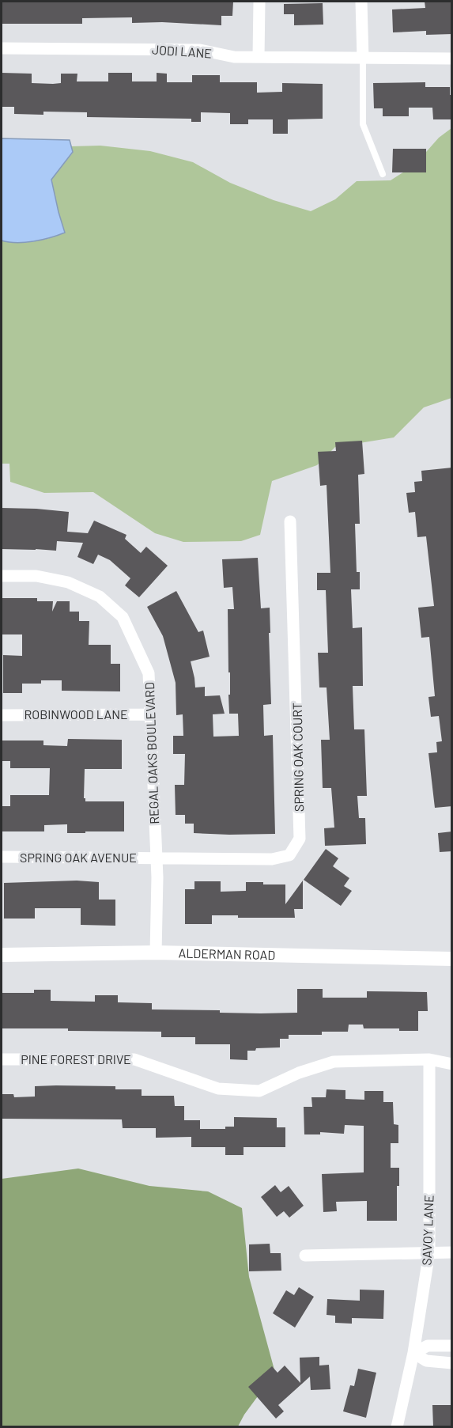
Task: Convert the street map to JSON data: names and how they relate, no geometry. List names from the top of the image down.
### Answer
{
  "streets": {
    "street": [
      "JODI LANE",
      "ROBINWOOD LANE",
      "REGAL OAKS BOULEVARD",
      "SPRING OAK COURT",
      "SPRING OAK AVENUE",
      "ALDERMAN ROAD",
      "PINE FOREST DRIVE",
      "SAVOY LANE"
    ]
  },
  "crossings": [
    ["ROBINWOOD LANE", "REGAL OAKS BOULEVARD"],
    ["REGAL OAKS BOULEVARD", "SPRING OAK COURT"],
    ["REGAL OAKS BOULEVARD", "SPRING OAK AVENUE"],
    ["REGAL OAKS BOULEVARD", "ALDERMAN ROAD"],
    ["SPRING OAK COURT", "SPRING OAK AVENUE"],
    ["PINE FOREST DRIVE", "SAVOY LANE"]
  ]
}
